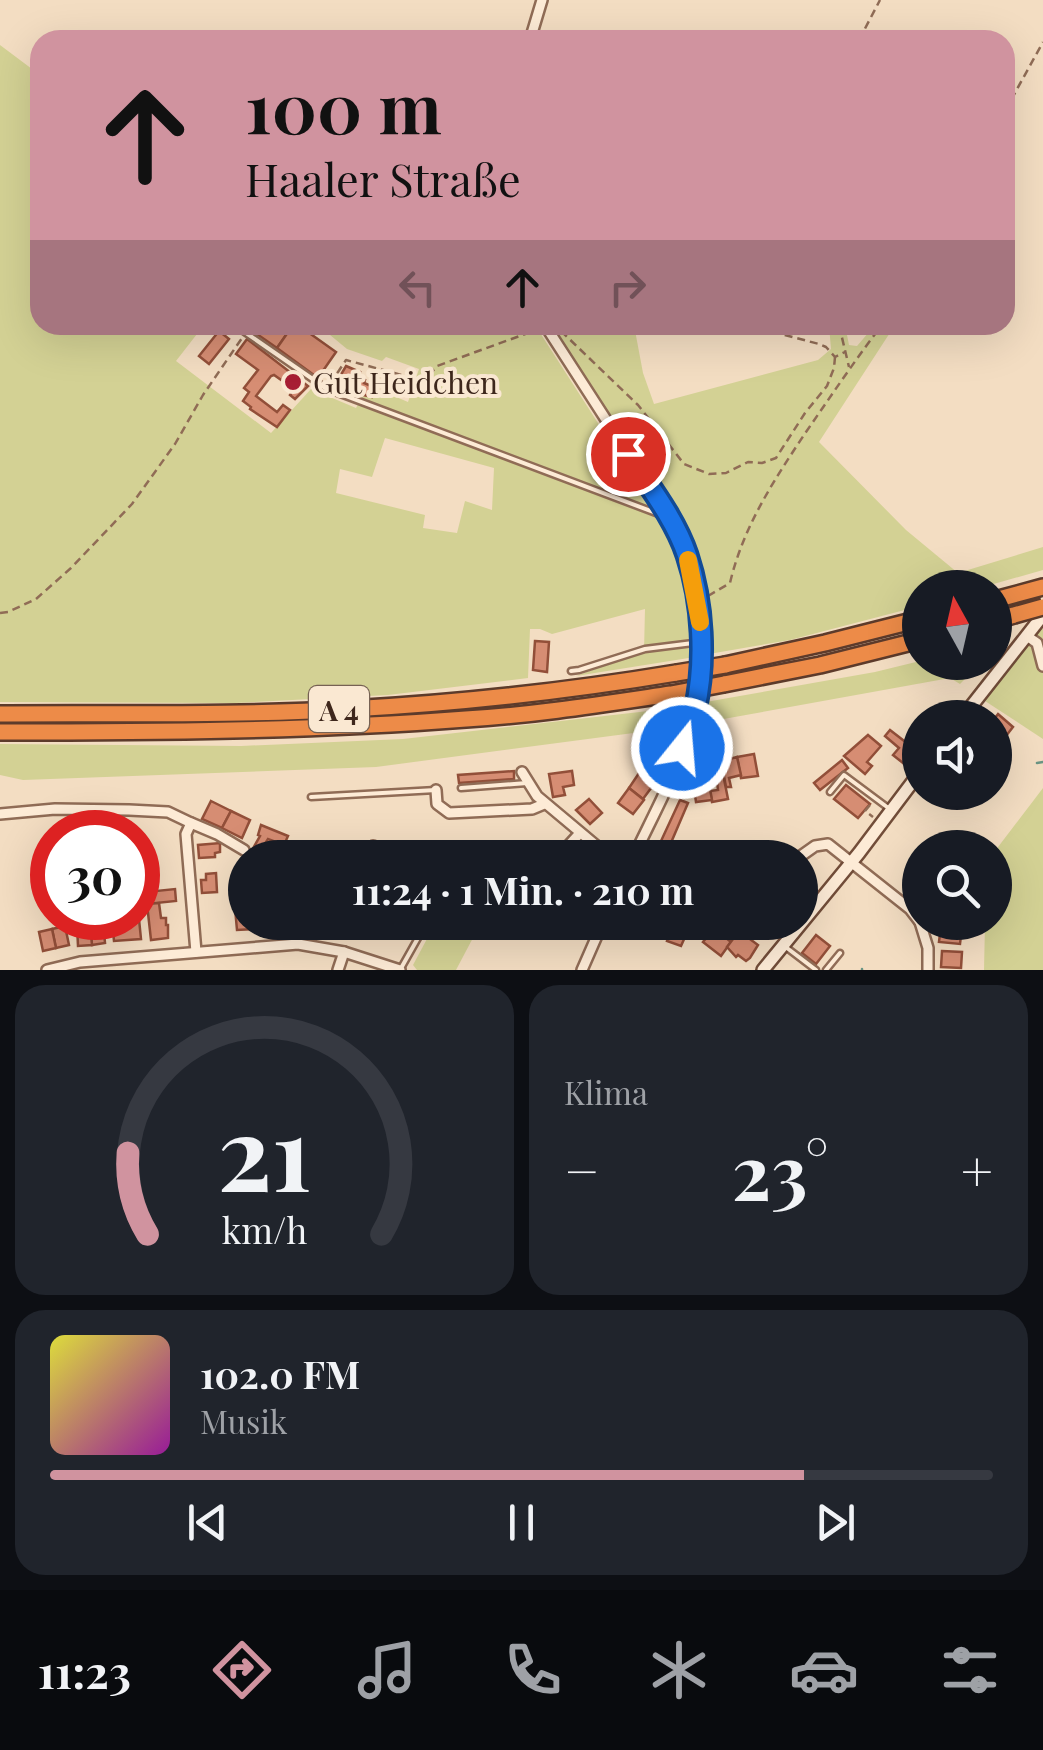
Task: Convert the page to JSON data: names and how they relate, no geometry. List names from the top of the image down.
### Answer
{
  "streets": {
    "highway": ["A 4"]
  },
  "places": ["Gut Heidchen"],
  "north": "top",
  "page": {
    "turn": ["100 m", "Haaler Straße"],
    "limit": "30",
    "trip": "11:24 · 1 Min. · 210 m",
    "tile": "Klima",
    "heat": ["−", "23°", "+"],
    "song": ["102.0 FM", "Musik"],
    "tabs": "11:23",
    "gauge": ["21", "km/h"]
  }
}
